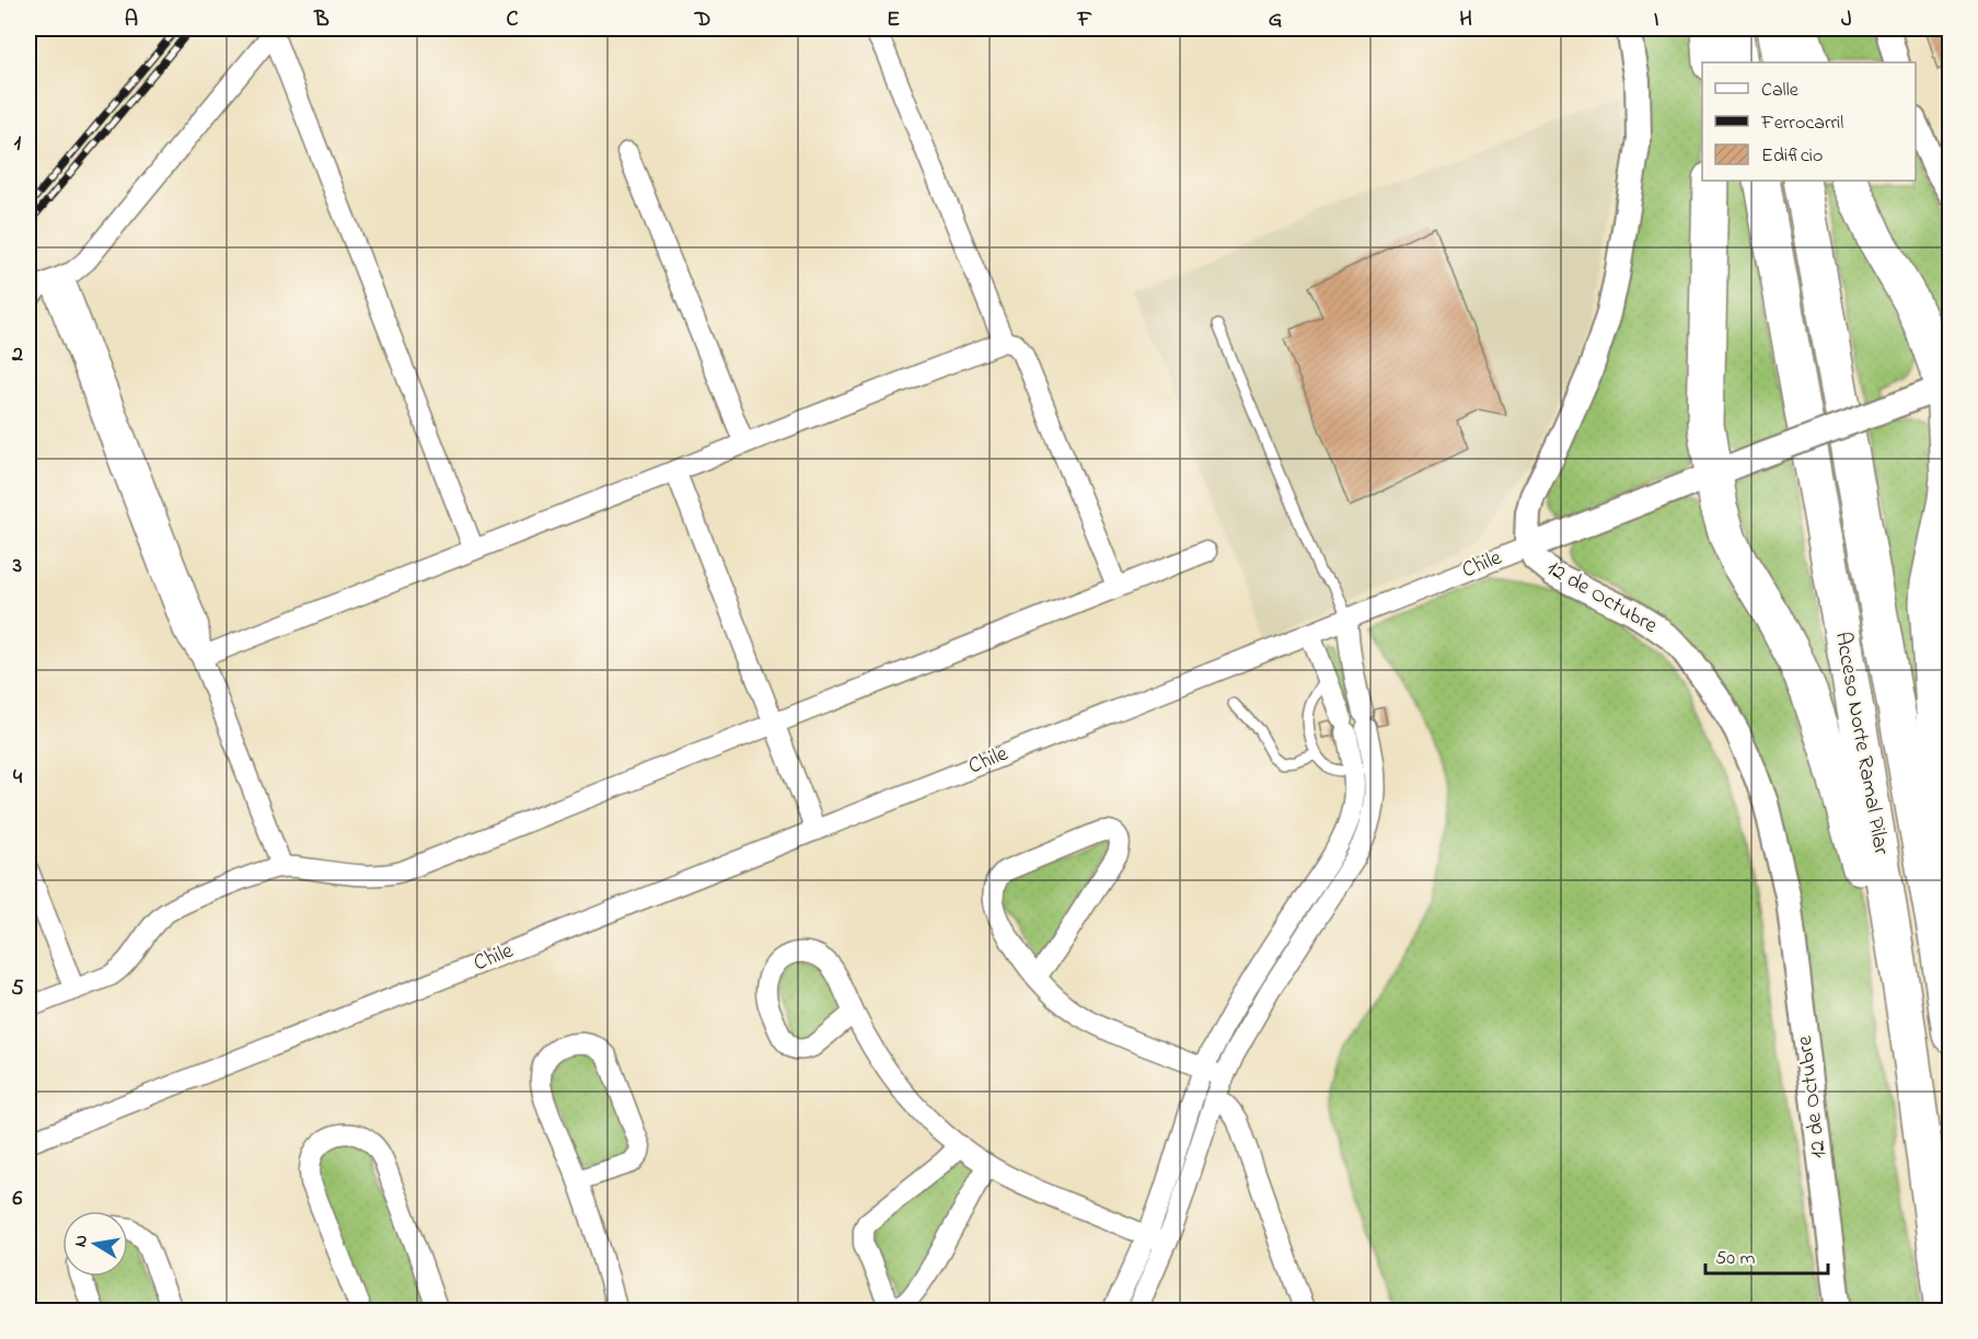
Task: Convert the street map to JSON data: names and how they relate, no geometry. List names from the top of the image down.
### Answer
{
  "streets": {
    "highway": ["Acceso Norte Ramal Pilar"],
    "street": ["Chile", "12 de Octubre"]
  },
  "crossings": [
    ["Chile", "12 de Octubre"]
  ],
  "legend": ["Calle", "Ferrocarril", "Edificio"],
  "scale_bar": "50 m",
  "north": "left",
  "grid": {
    "columns": [
      "A",
      "B",
      "C",
      "D",
      "E",
      "F",
      "G",
      "H",
      "I",
      "J"
    ],
    "rows": [
      "1",
      "2",
      "3",
      "4",
      "5",
      "6"
    ]
  }
}
